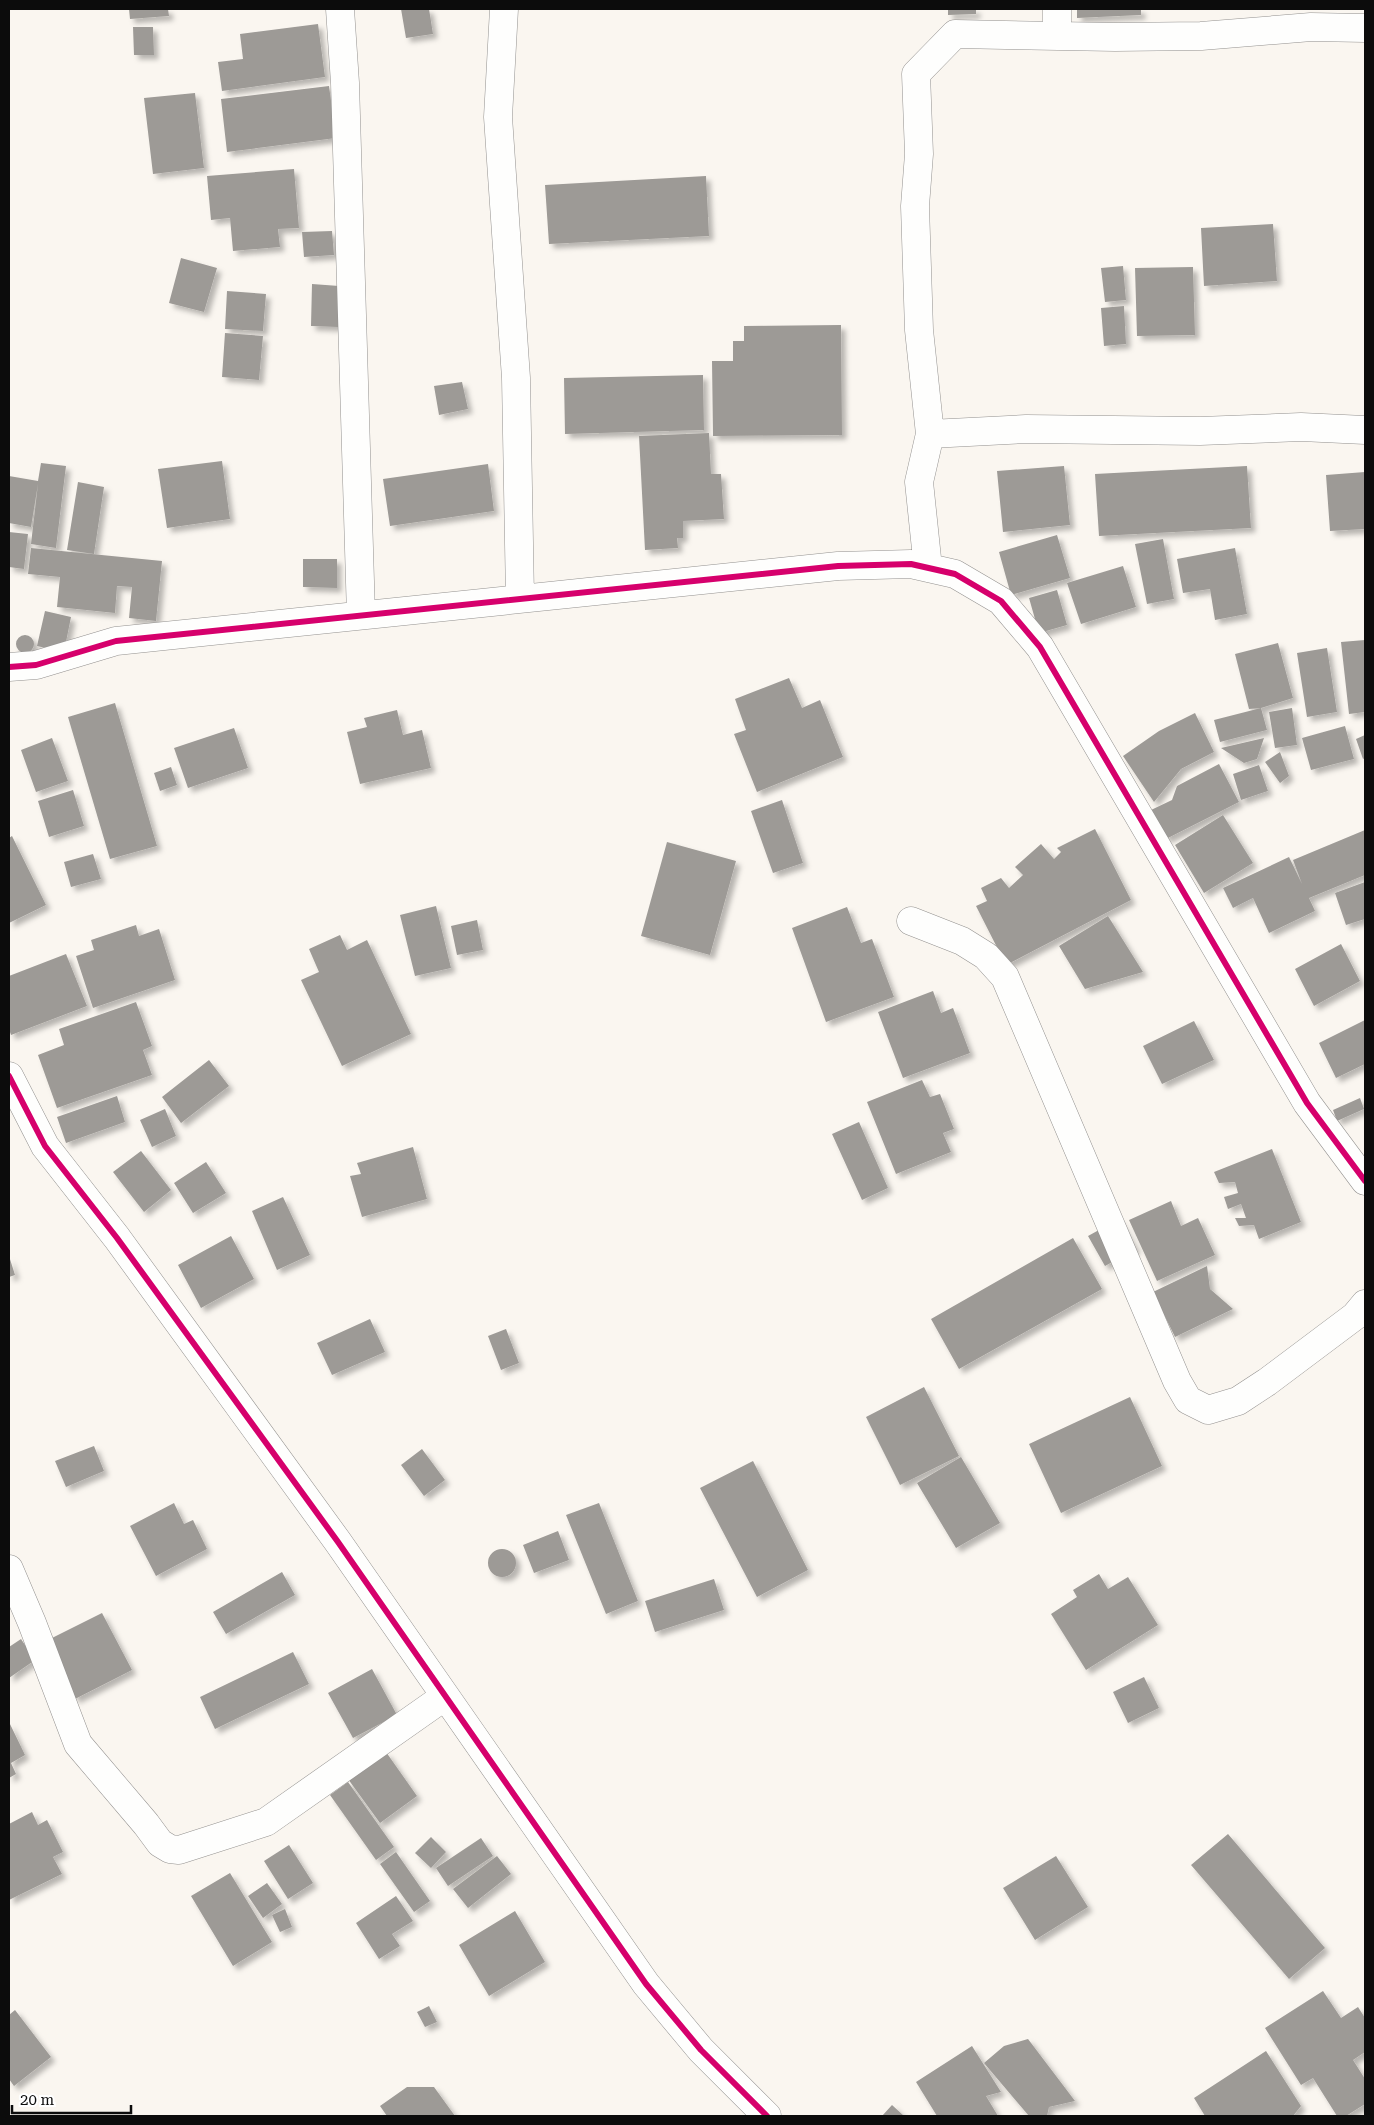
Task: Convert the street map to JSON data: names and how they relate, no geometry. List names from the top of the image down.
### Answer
{
  "scale_bar": "20 m"
}
